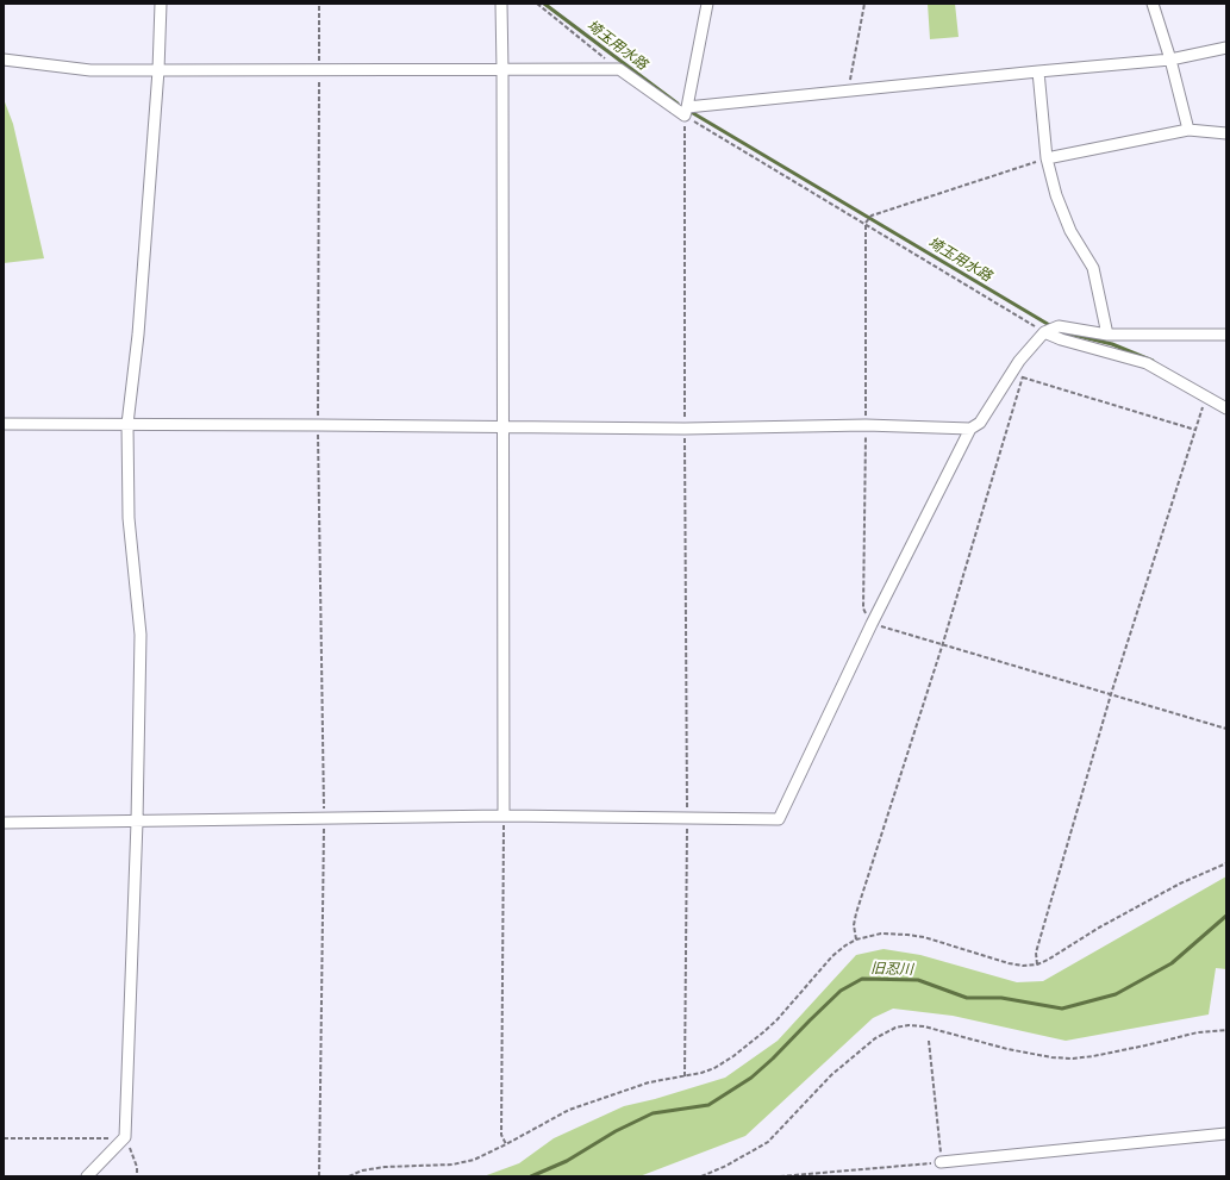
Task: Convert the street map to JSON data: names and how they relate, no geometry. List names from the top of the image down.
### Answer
{
  "water": ["埼玉用水路", "旧忍川"]
}
